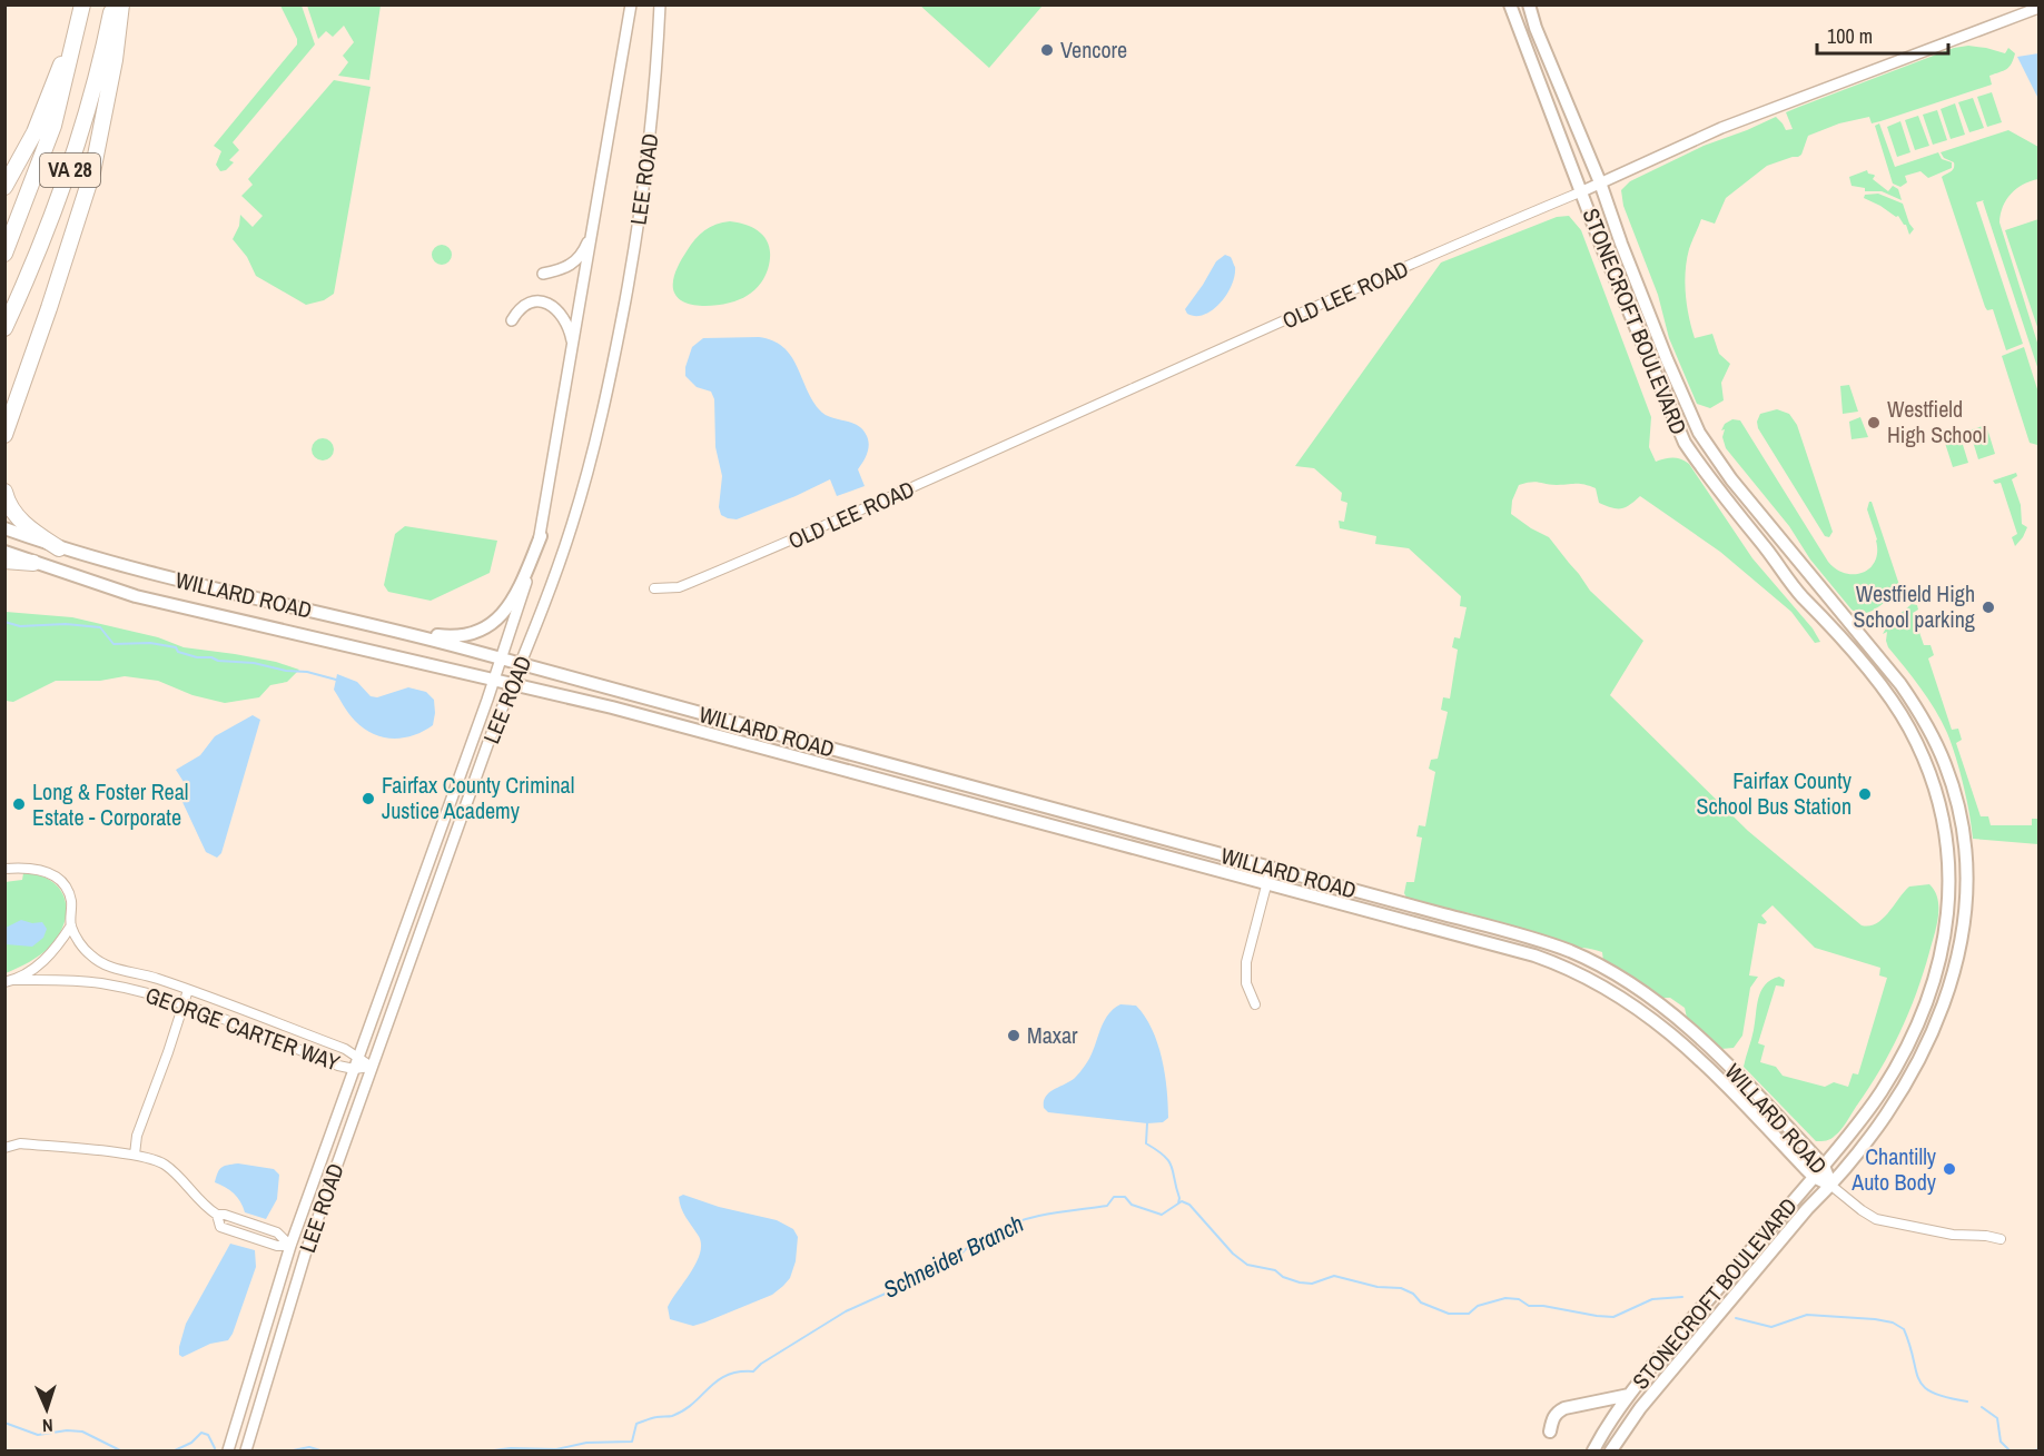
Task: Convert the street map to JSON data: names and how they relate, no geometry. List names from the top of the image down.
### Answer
{
  "streets": {
    "highway": ["VA 28"],
    "main road": ["STONECROFT BOULEVARD", "WILLARD ROAD"],
    "street": ["LEE ROAD", "OLD LEE ROAD", "GEORGE CARTER WAY"]
  },
  "crossings": [
    ["LEE ROAD", "WILLARD ROAD"],
    ["LEE ROAD", "GEORGE CARTER WAY"],
    ["OLD LEE ROAD", "STONECROFT BOULEVARD"],
    ["STONECROFT BOULEVARD", "WILLARD ROAD"]
  ],
  "water": ["Schneider Branch"],
  "places": [
    "Vencore",
    "Westfield High School",
    "Westfield High School parking",
    "Fairfax County School Bus Station",
    "Fairfax County Criminal Justice Academy",
    "Long & Foster Real Estate - Corporate",
    "Maxar",
    "Chantilly Auto Body"
  ],
  "scale_bar": "100 m",
  "north": "bottom"
}
